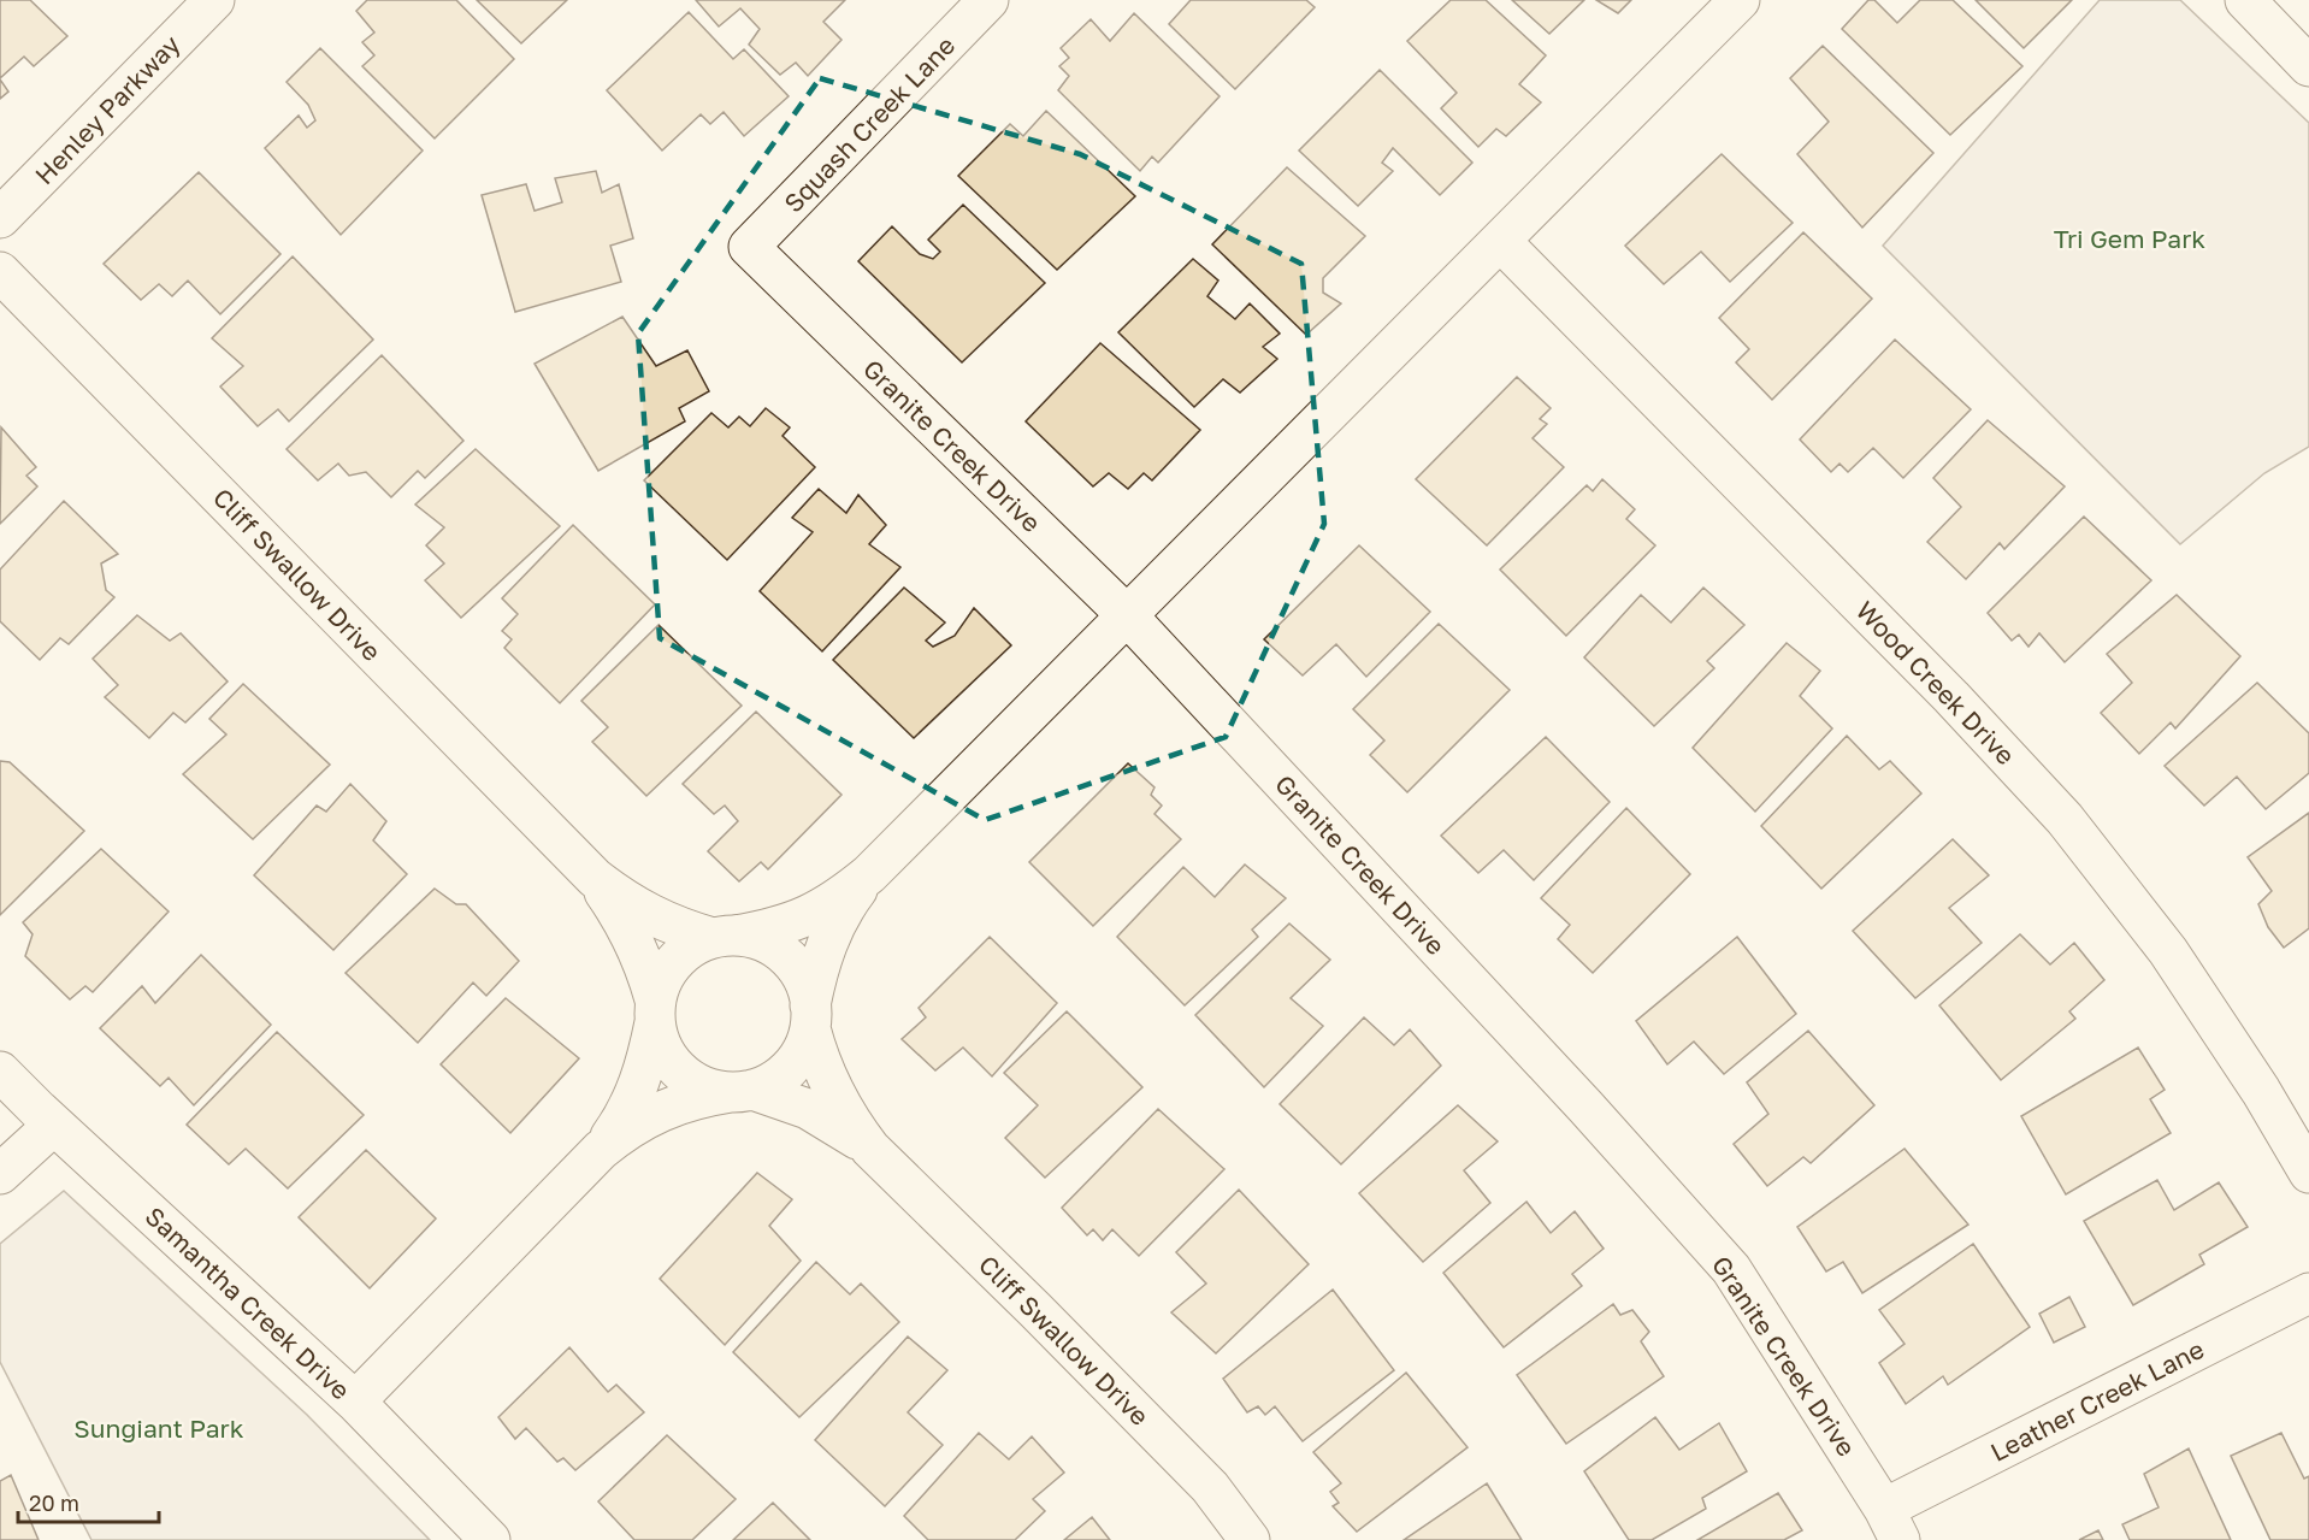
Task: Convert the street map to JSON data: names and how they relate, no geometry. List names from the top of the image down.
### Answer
{
  "streets": {
    "street": [
      "Henley Parkway",
      "Squash Creek Lane",
      "Granite Creek Drive",
      "Cliff Swallow Drive",
      "Wood Creek Drive",
      "Samantha Creek Drive",
      "Leather Creek Lane"
    ]
  },
  "crossings": [
    ["Squash Creek Lane", "Granite Creek Drive"],
    ["Granite Creek Drive", "Leather Creek Lane"]
  ],
  "parks": ["Tri Gem Park", "Sungiant Park"],
  "scale_bar": "20 m"
}
